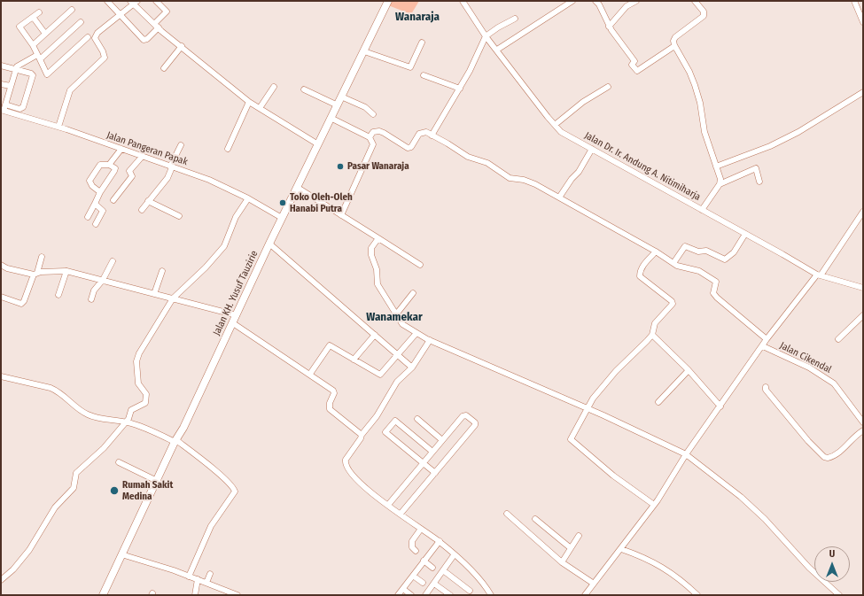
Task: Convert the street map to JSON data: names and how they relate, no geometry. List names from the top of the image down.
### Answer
{
  "streets": {
    "main road": ["Jalan KH. Yusuf Tauzirie"],
    "street": ["Jalan Pangeran Papak", "Jalan Dr. Ir. Andung A. Nitimiharja", "Jalan Cikendal"]
  },
  "crossings": [
    ["Jalan Pangeran Papak", "Jalan KH. Yusuf Tauzirie"]
  ],
  "districts": ["Wanaraja", "Wanamekar"],
  "places": ["Pasar Wanaraja", "Toko Oleh-Oleh Hanabi Putra", "Rumah Sakit Medina"],
  "north": "top"
}
